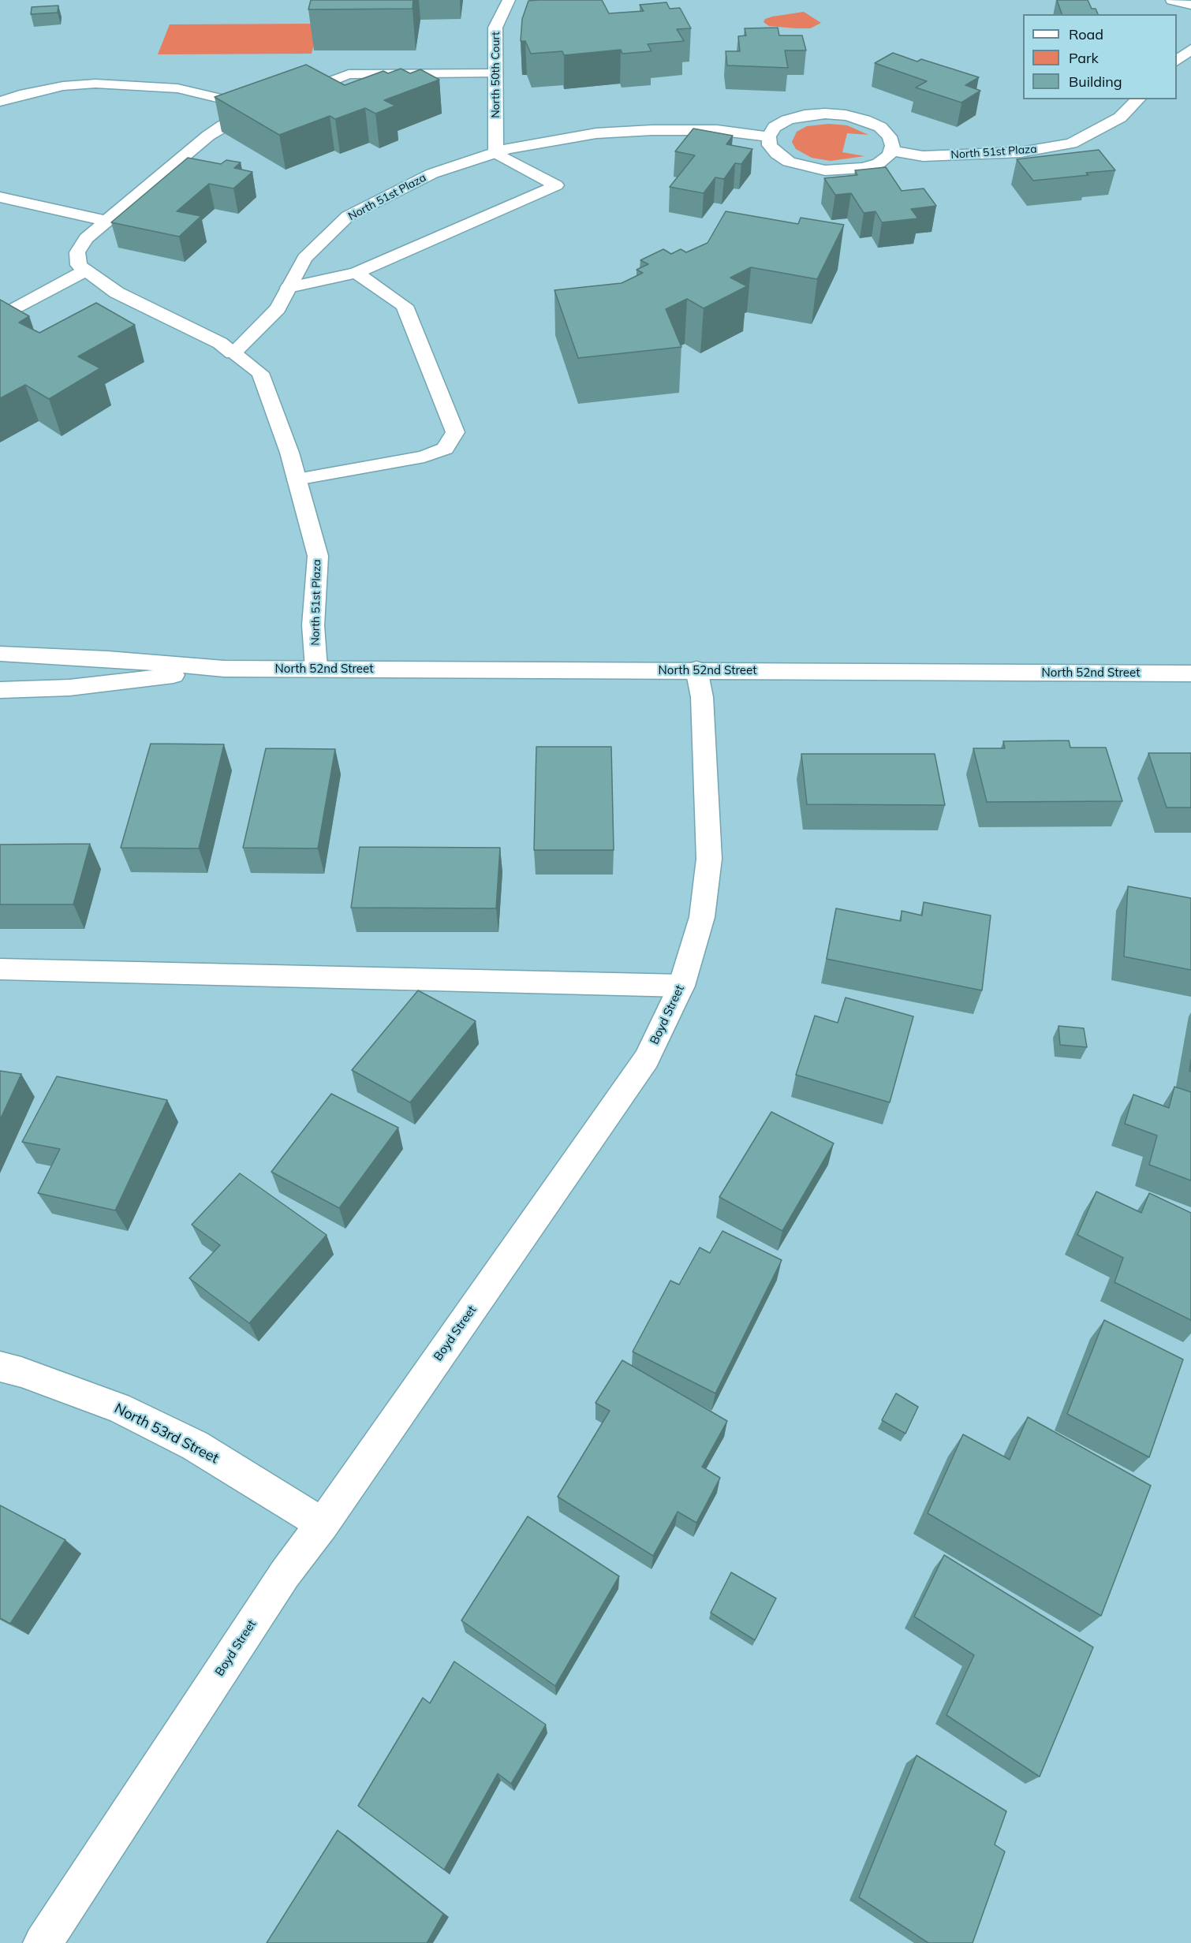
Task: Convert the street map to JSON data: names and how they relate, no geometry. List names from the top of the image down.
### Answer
{
  "streets": {
    "street": [
      "North 50th Court",
      "North 51st Plaza",
      "North 52nd Street",
      "Boyd Street",
      "North 53rd Street"
    ]
  },
  "crossings": [
    ["North 50th Court", "North 51st Plaza"],
    ["North 51st Plaza", "North 52nd Street"],
    ["North 52nd Street", "Boyd Street"],
    ["Boyd Street", "North 53rd Street"]
  ],
  "legend": ["Road", "Park", "Building"]
}
